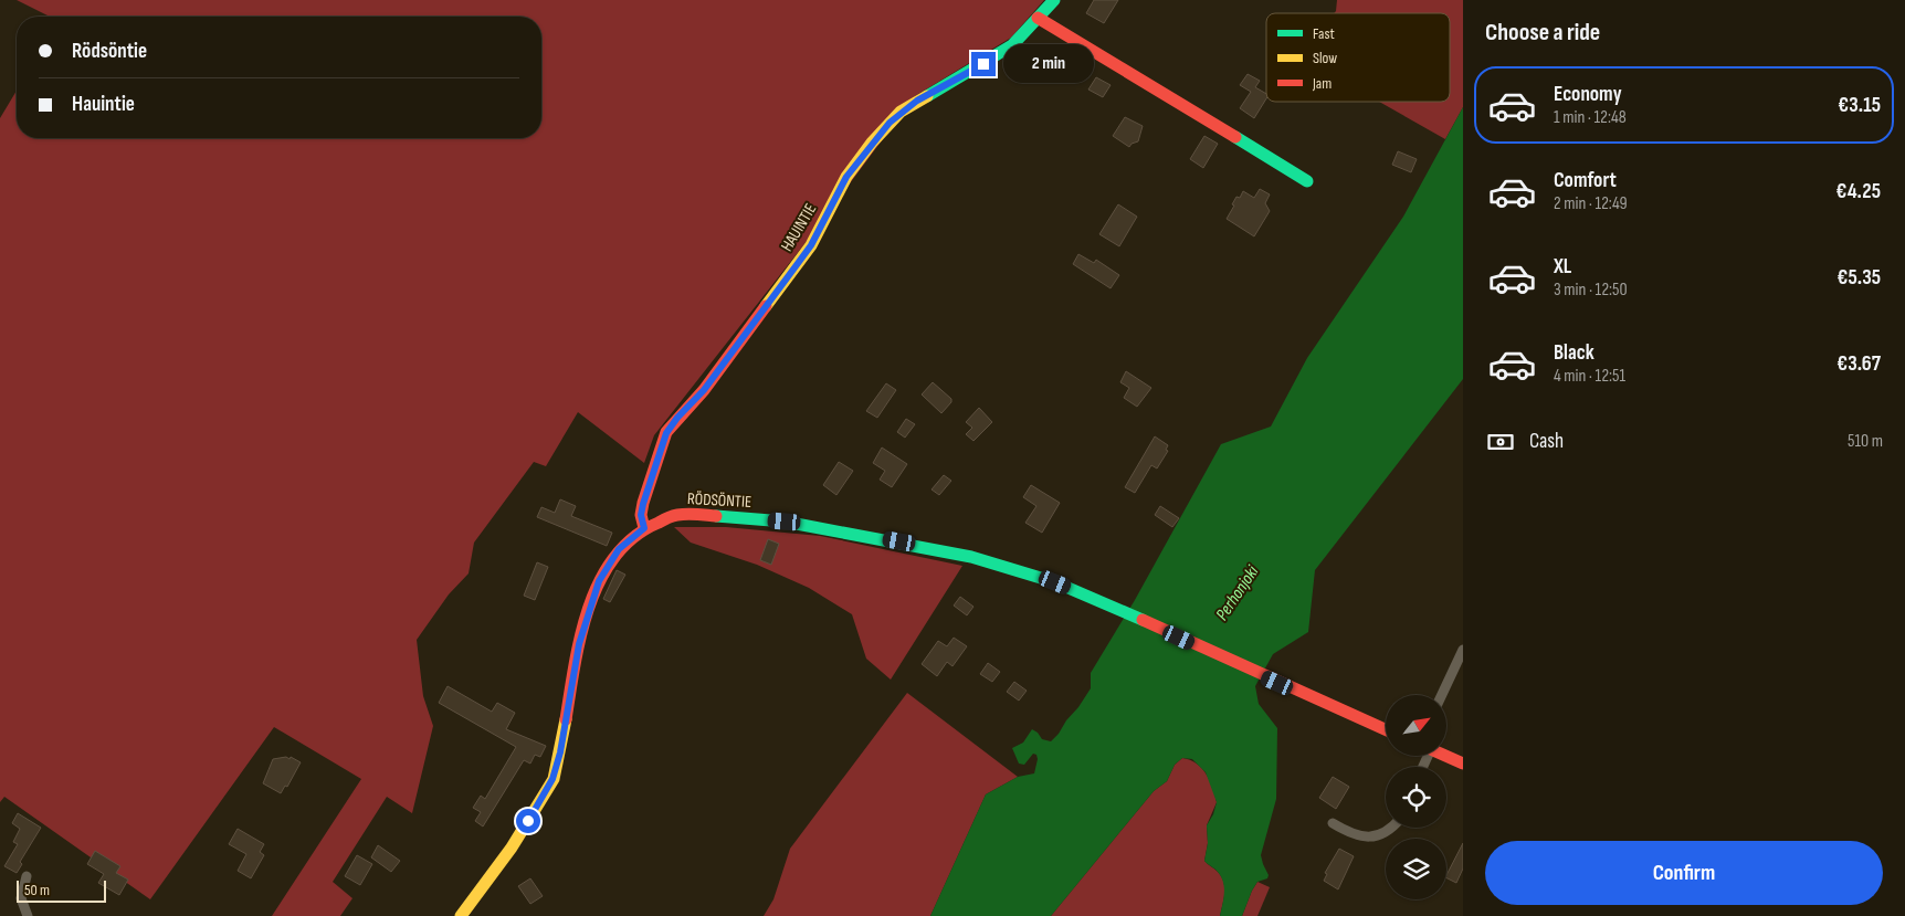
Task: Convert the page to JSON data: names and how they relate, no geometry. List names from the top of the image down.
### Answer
{
  "streets": {
    "street": ["HAUINTIE", "RÖDSÖNTIE"]
  },
  "crossings": [
    ["HAUINTIE", "RÖDSÖNTIE"]
  ],
  "water": ["Perhonjoki"],
  "legend": ["Fast", "Slow", "Jam"],
  "scale_bar": "50 m",
  "north": "top right",
  "page": {
    "heading": "Choose a ride",
    "banner": ["Rödsöntie", "Hauintie"],
    "bubble": "2 min",
    "list": [
      {
        "name": "Economy",
        "note": "1 min · 12:48",
        "value": "€3.15"
      },
      {
        "name": "Comfort",
        "note": "2 min · 12:49",
        "value": "€4.25"
      },
      {
        "name": "XL",
        "note": "3 min · 12:50",
        "value": "€5.35"
      },
      {
        "name": "Black",
        "note": "4 min · 12:51",
        "value": "€3.67"
      }
    ],
    "pay": ["Cash", "510 m"],
    "buttons": "Confirm",
    "scale": "50 m"
  }
}
